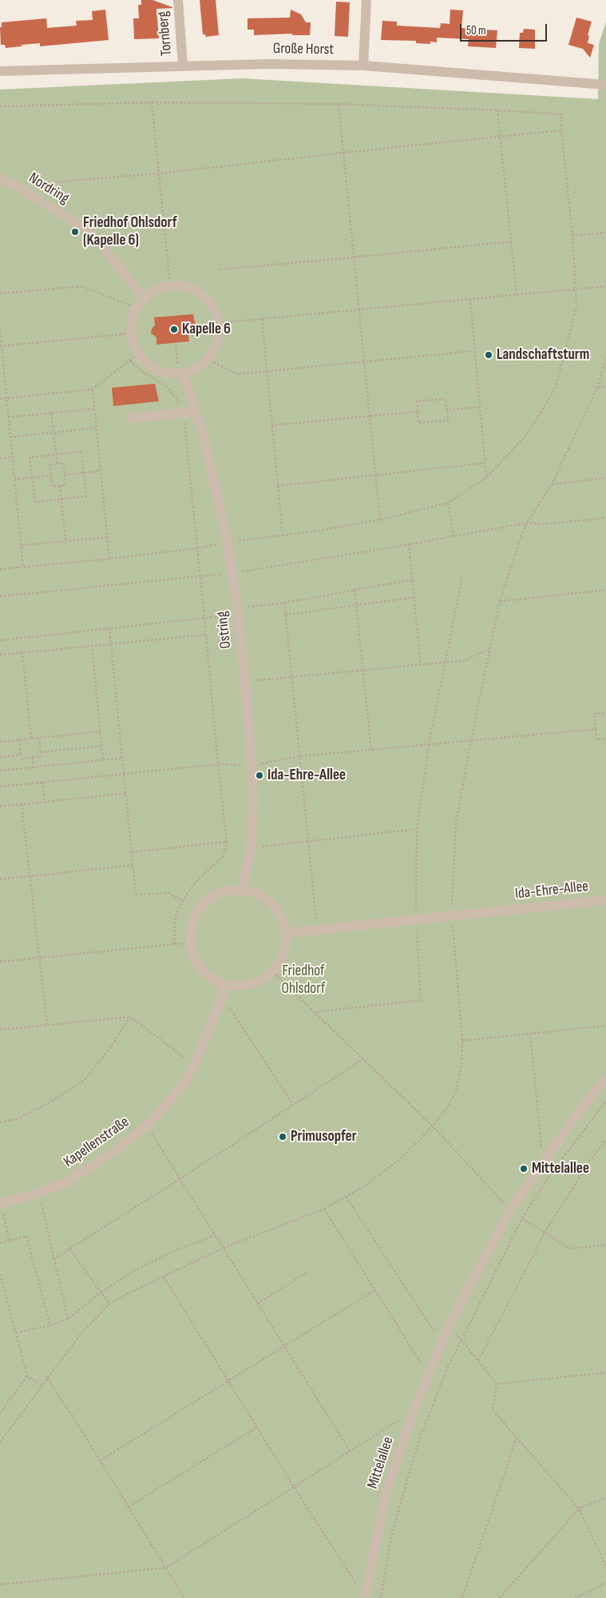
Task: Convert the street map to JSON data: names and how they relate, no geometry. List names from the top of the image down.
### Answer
{
  "streets": {
    "street": [
      "Tornberg",
      "Große Horst",
      "Nordring",
      "Ostring",
      "Ida-Ehre-Allee",
      "Kapellenstraße",
      "Mittelallee"
    ]
  },
  "crossings": [
    ["Tornberg", "Große Horst"],
    ["Nordring", "Ostring"],
    ["Ostring", "Ida-Ehre-Allee"],
    ["Ostring", "Kapellenstraße"],
    ["Ida-Ehre-Allee", "Kapellenstraße"]
  ],
  "parks": ["Friedhof Ohlsdorf"],
  "places": [
    "Friedhof Ohlsdorf (Kapelle 6)",
    "Kapelle 6",
    "Landschaftsturm",
    "Ida-Ehre-Allee",
    "Primusopfer",
    "Mittelallee"
  ],
  "scale_bar": "50 m"
}
